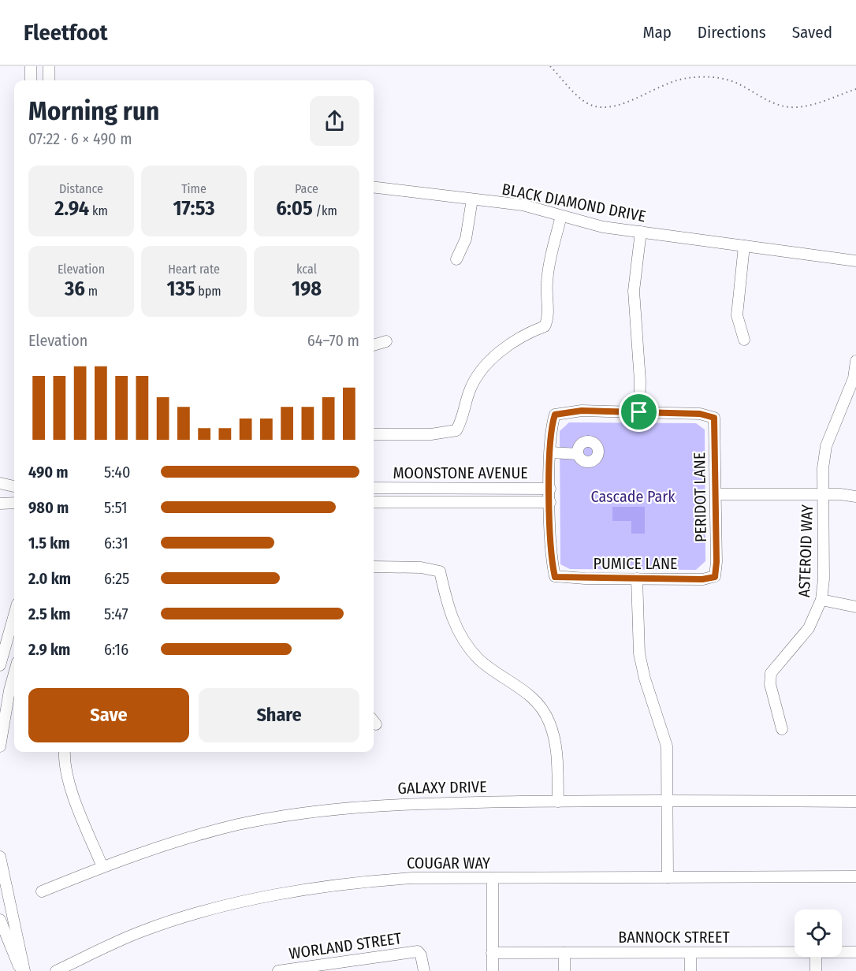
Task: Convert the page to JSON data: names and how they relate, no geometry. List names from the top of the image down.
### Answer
{
  "streets": {
    "street": [
      "BLACK DIAMOND DRIVE",
      "MOONSTONE AVENUE",
      "PERIDOT LANE",
      "ASTEROID WAY",
      "PUMICE LANE",
      "GALAXY DRIVE",
      "COUGAR WAY",
      "BANNOCK STREET",
      "WORLAND STREET"
    ]
  },
  "crossings": [
    ["MOONSTONE AVENUE", "PUMICE LANE"],
    ["PERIDOT LANE", "PUMICE LANE"]
  ],
  "parks": ["Cascade Park"],
  "page": {
    "header": "Fleetfoot",
    "nav": ["Map", "Directions", "Saved"],
    "heading": ["Morning run", "07:22 · 6 × 490 m"],
    "stats": [
      ["Distance", "2.94 km"],
      ["Time", "17:53"],
      ["Pace", "6:05 /km"],
      ["Elevation", "36 m"],
      ["Heart rate", "135 bpm"],
      ["kcal", "198"]
    ],
    "chart": ["Elevation", "64–70 m"],
    "list": [
      {
        "name": "490 m",
        "note": "5:40"
      },
      {
        "name": "980 m",
        "note": "5:51"
      },
      {
        "name": "1.5 km",
        "note": "6:31"
      },
      {
        "name": "2.0 km",
        "note": "6:25"
      },
      {
        "name": "2.5 km",
        "note": "5:47"
      },
      {
        "name": "2.9 km",
        "note": "6:16"
      }
    ],
    "buttons": ["Save", "Share"]
  }
}
